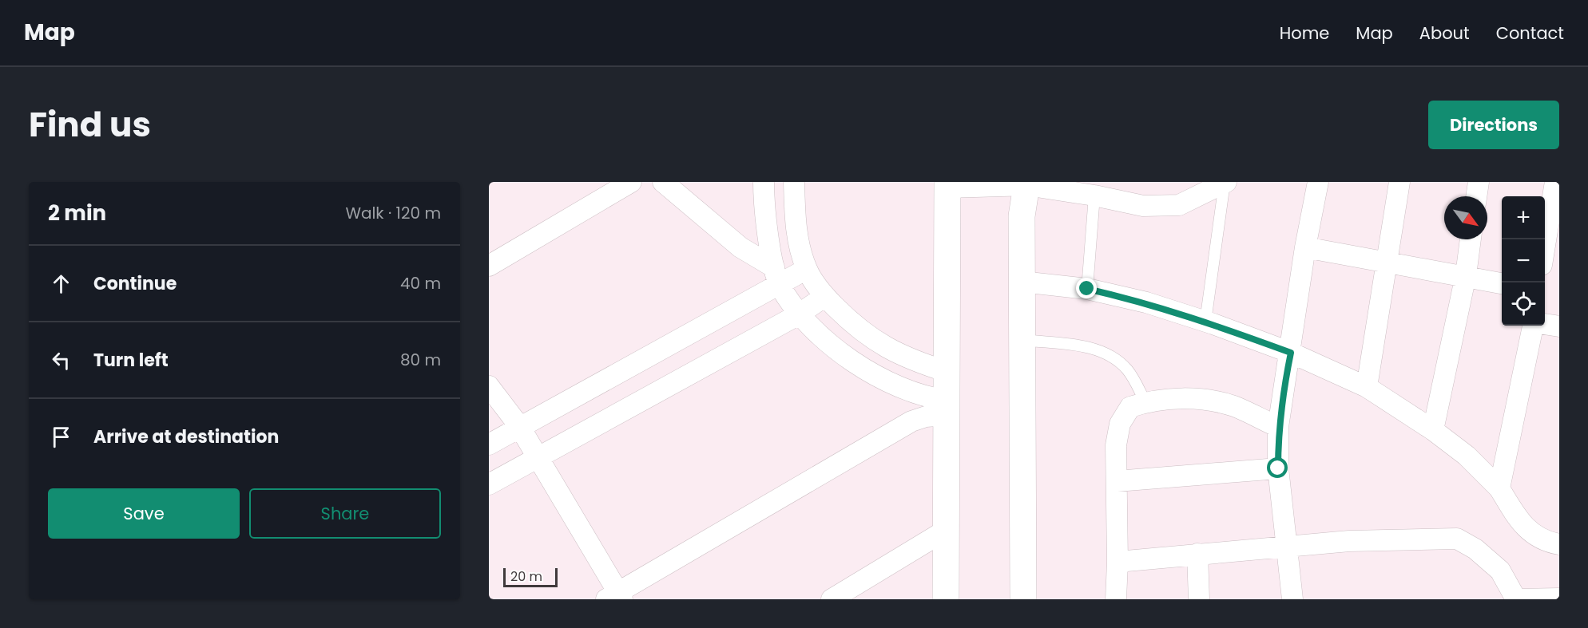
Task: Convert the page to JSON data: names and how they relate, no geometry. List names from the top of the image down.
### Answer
{
  "scale_bar": "20 m",
  "north": "bottom right",
  "page": {
    "header": "Map",
    "nav": [
      "Home",
      "Map",
      "About",
      "Contact"
    ],
    "title": "Find us",
    "buttons": [
      "Directions",
      ["Save", "Share"]
    ],
    "heading": ["2 min", "Walk · 120 m"],
    "map_buttons": ["+", "−"],
    "list": [
      ["Continue", "40 m"],
      ["Turn left", "80 m"],
      "Arrive at destination"
    ],
    "scale": "20 m"
  }
}
